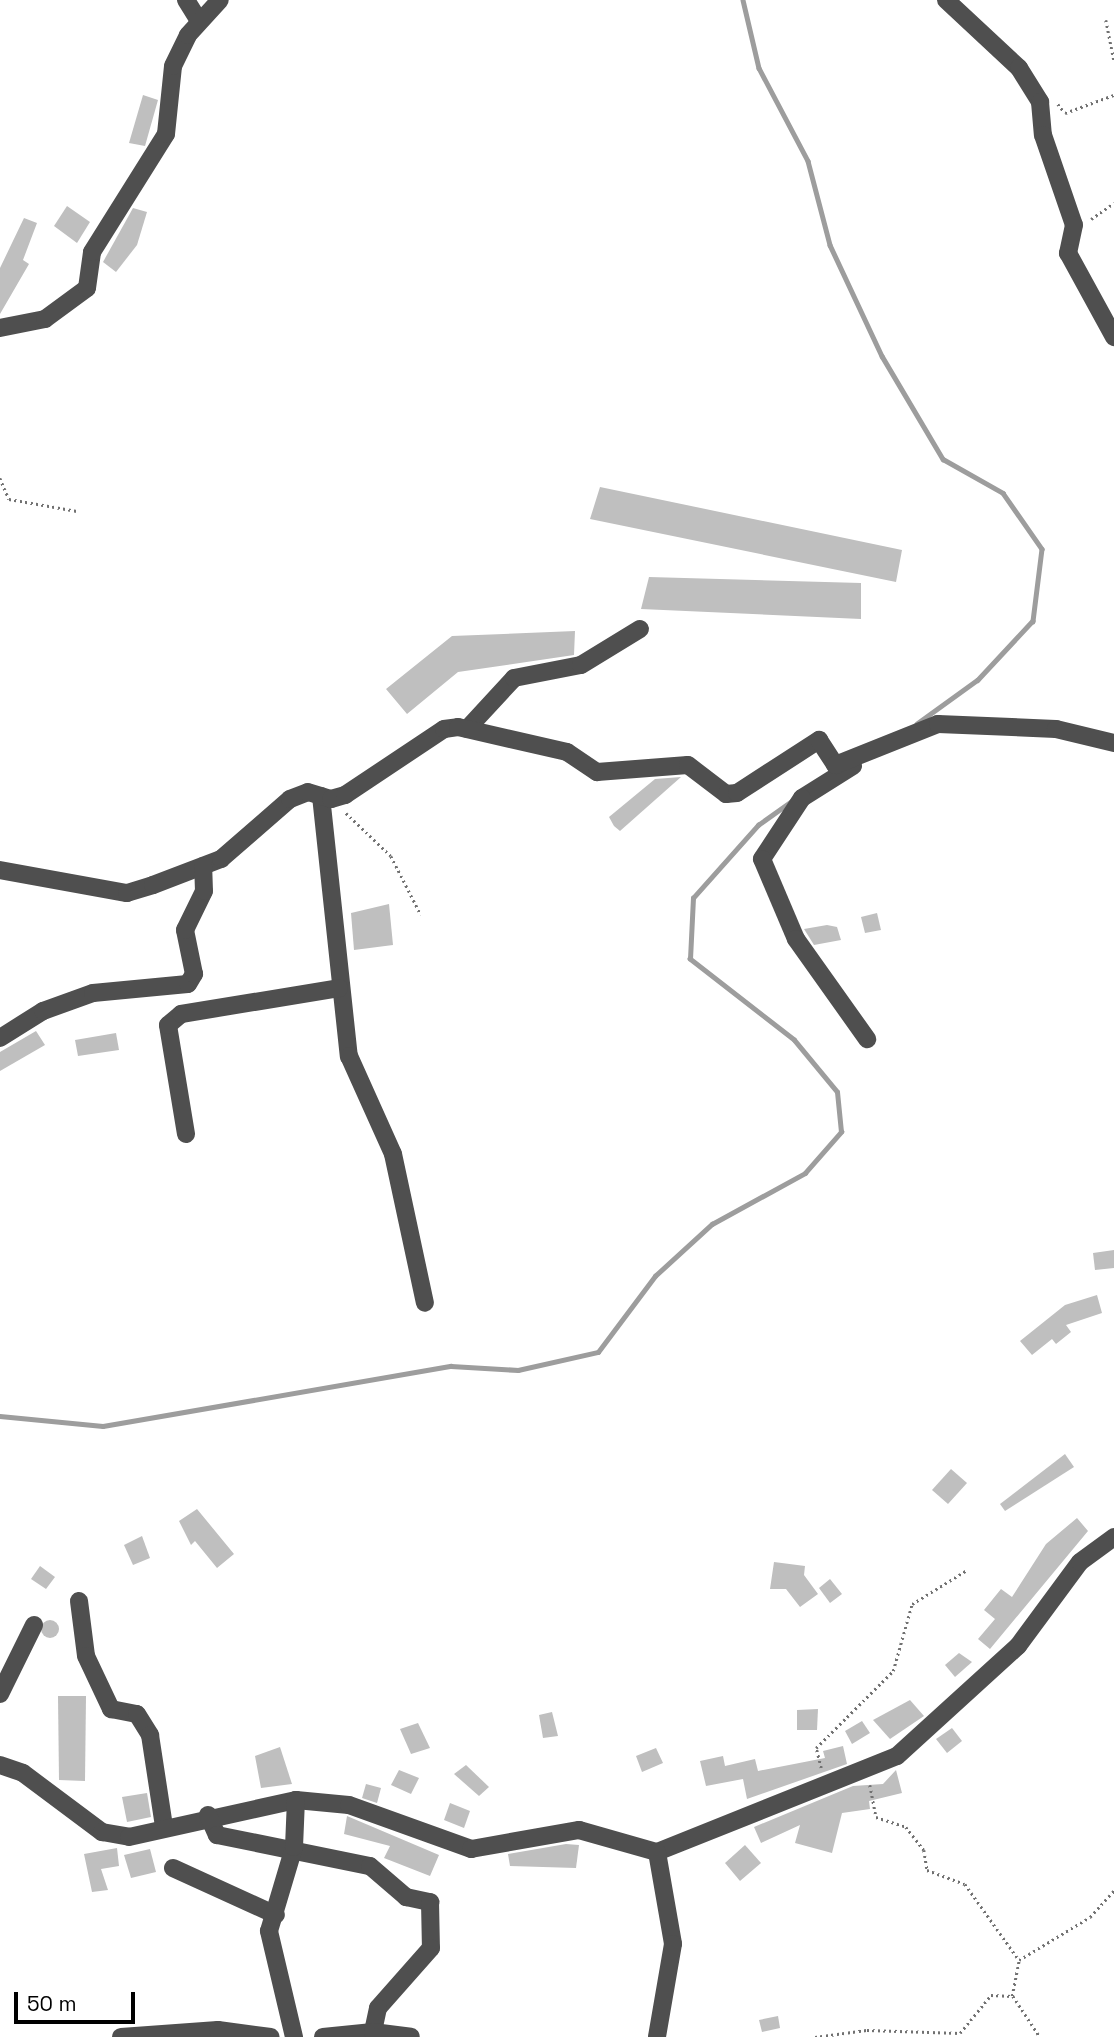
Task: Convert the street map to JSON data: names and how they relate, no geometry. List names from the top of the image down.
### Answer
{
  "scale_bar": "50 m"
}
